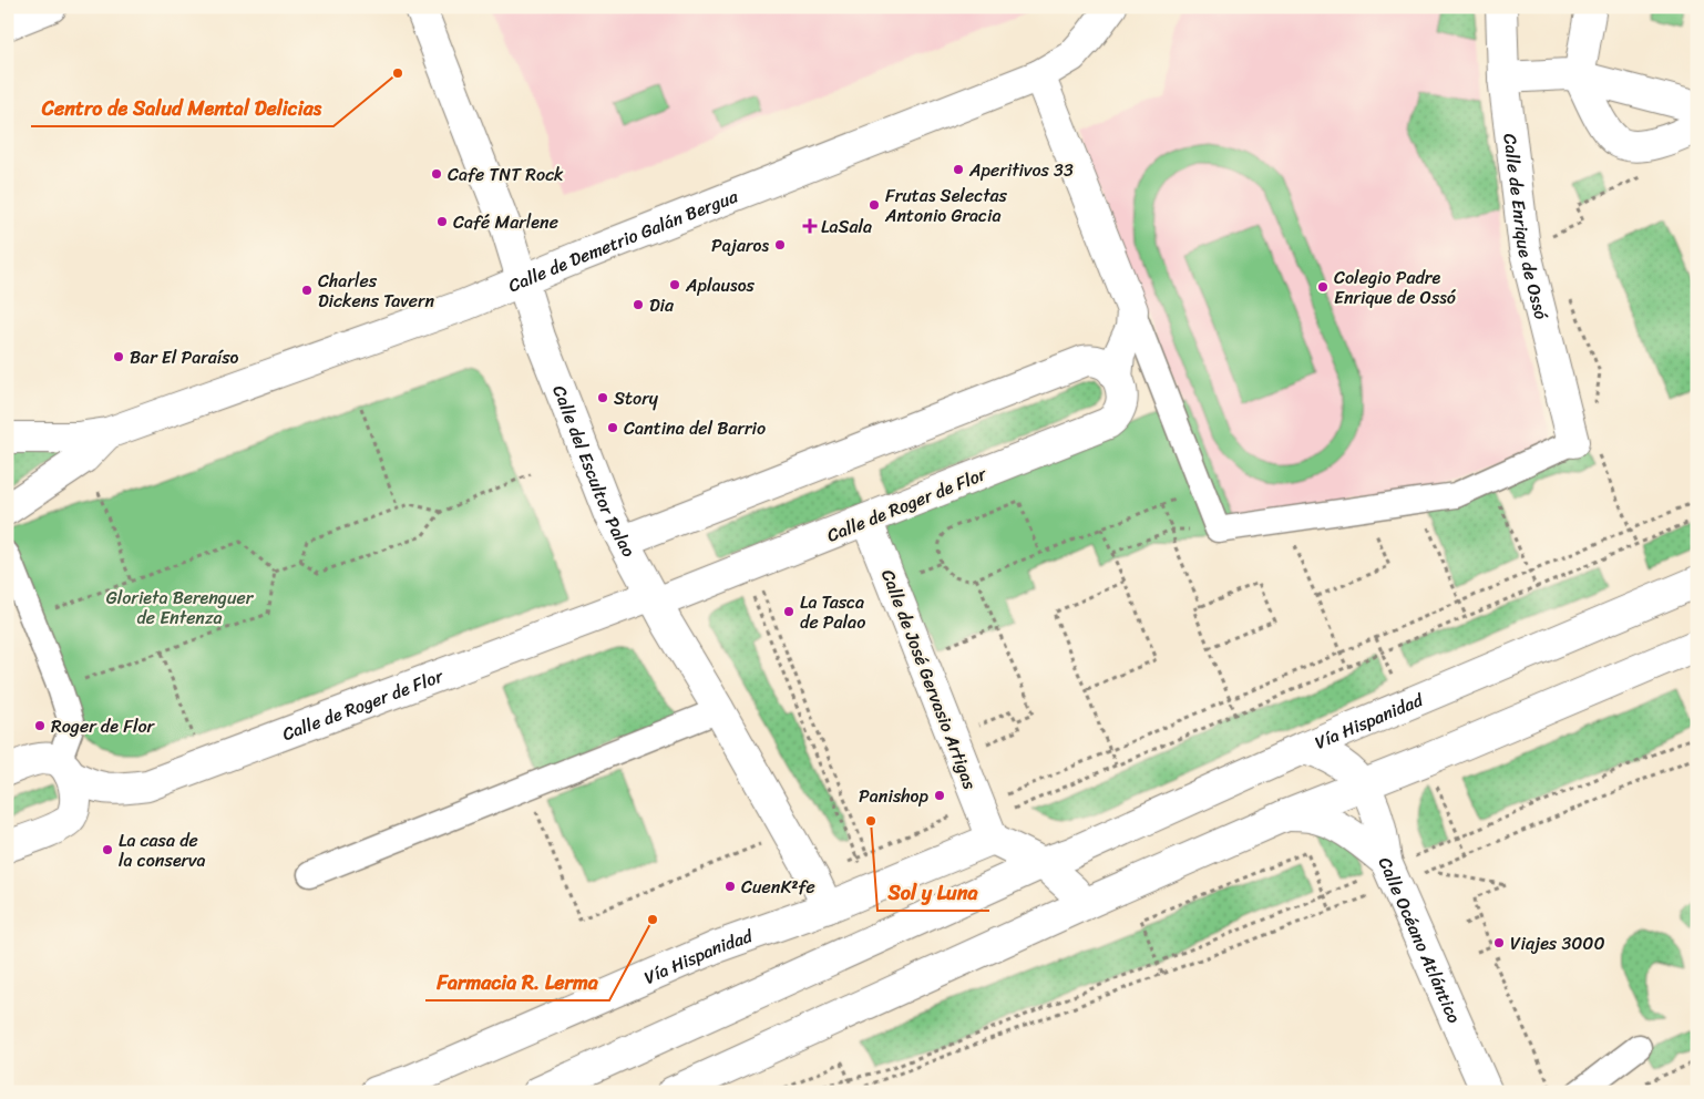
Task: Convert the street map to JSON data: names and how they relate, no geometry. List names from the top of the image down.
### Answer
{
  "streets": {
    "main road": [
      "Calle de Enrique de Ossó",
      "Calle de Demetrio Galán Bergua",
      "Calle del Escultor Palao",
      "Calle de Roger de Flor",
      "Calle de José Gervasio Artigas",
      "Vía Hispanidad",
      "Calle Océano Atlántico"
    ]
  },
  "crossings": [
    ["Calle de Demetrio Galán Bergua", "Calle del Escultor Palao"],
    ["Calle del Escultor Palao", "Calle de Roger de Flor"],
    ["Calle del Escultor Palao", "Vía Hispanidad"],
    ["Calle de Roger de Flor", "Calle de José Gervasio Artigas"],
    ["Calle de José Gervasio Artigas", "Vía Hispanidad"]
  ],
  "parks": ["Glorieta Berenguer de Entenza"],
  "places": {
    "other": [
      "Centro de Salud Mental Delicias",
      "Aperitivos 33",
      "Cafe TNT Rock",
      "Frutas Selectas Antonio Gracia",
      "Café Marlene",
      "Pajaros",
      "Aplausos",
      "Colegio Padre Enrique de Ossó",
      "Charles Dickens Tavern",
      "Dia",
      "Bar El Paraíso",
      "Story",
      "Cantina del Barrio",
      "La Tasca de Palao",
      "Roger de Flor",
      "Panishop",
      "Sol y Luna",
      "La casa de la conserva",
      "CuenK²fe",
      "Farmacia R. Lerma",
      "Viajes 3000"
    ],
    "health": ["LaSala"]
  }
}
